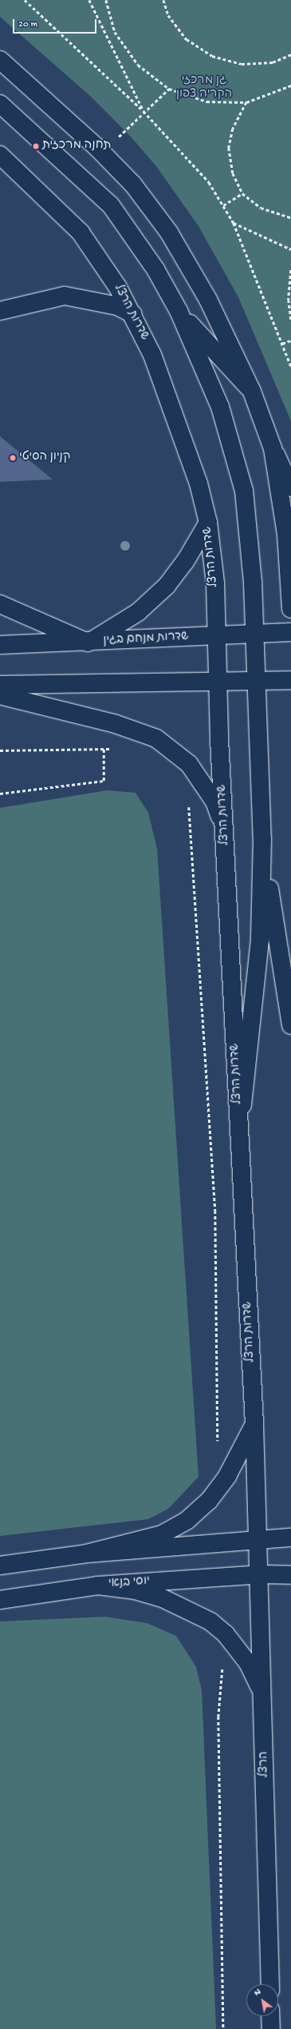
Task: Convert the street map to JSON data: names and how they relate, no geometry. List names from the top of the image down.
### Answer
{
  "streets": {
    "main road": [
      "שדרות הרצל",
      "שדרות מנחם בגין",
      "יוסי בנאי",
      "הרצל"
    ]
  },
  "crossings": [
    ["שדרות הרצל", "שדרות מנחם בגין"],
    ["שדרות הרצל", "הרצל"],
    ["יוסי בנאי", "הרצל"]
  ],
  "parks": ["גן מרכזי הקריה צפון"],
  "places": ["תחנה מרכזית", "קניון הסיטי"],
  "scale_bar": "20 m",
  "north": "top left"
}
